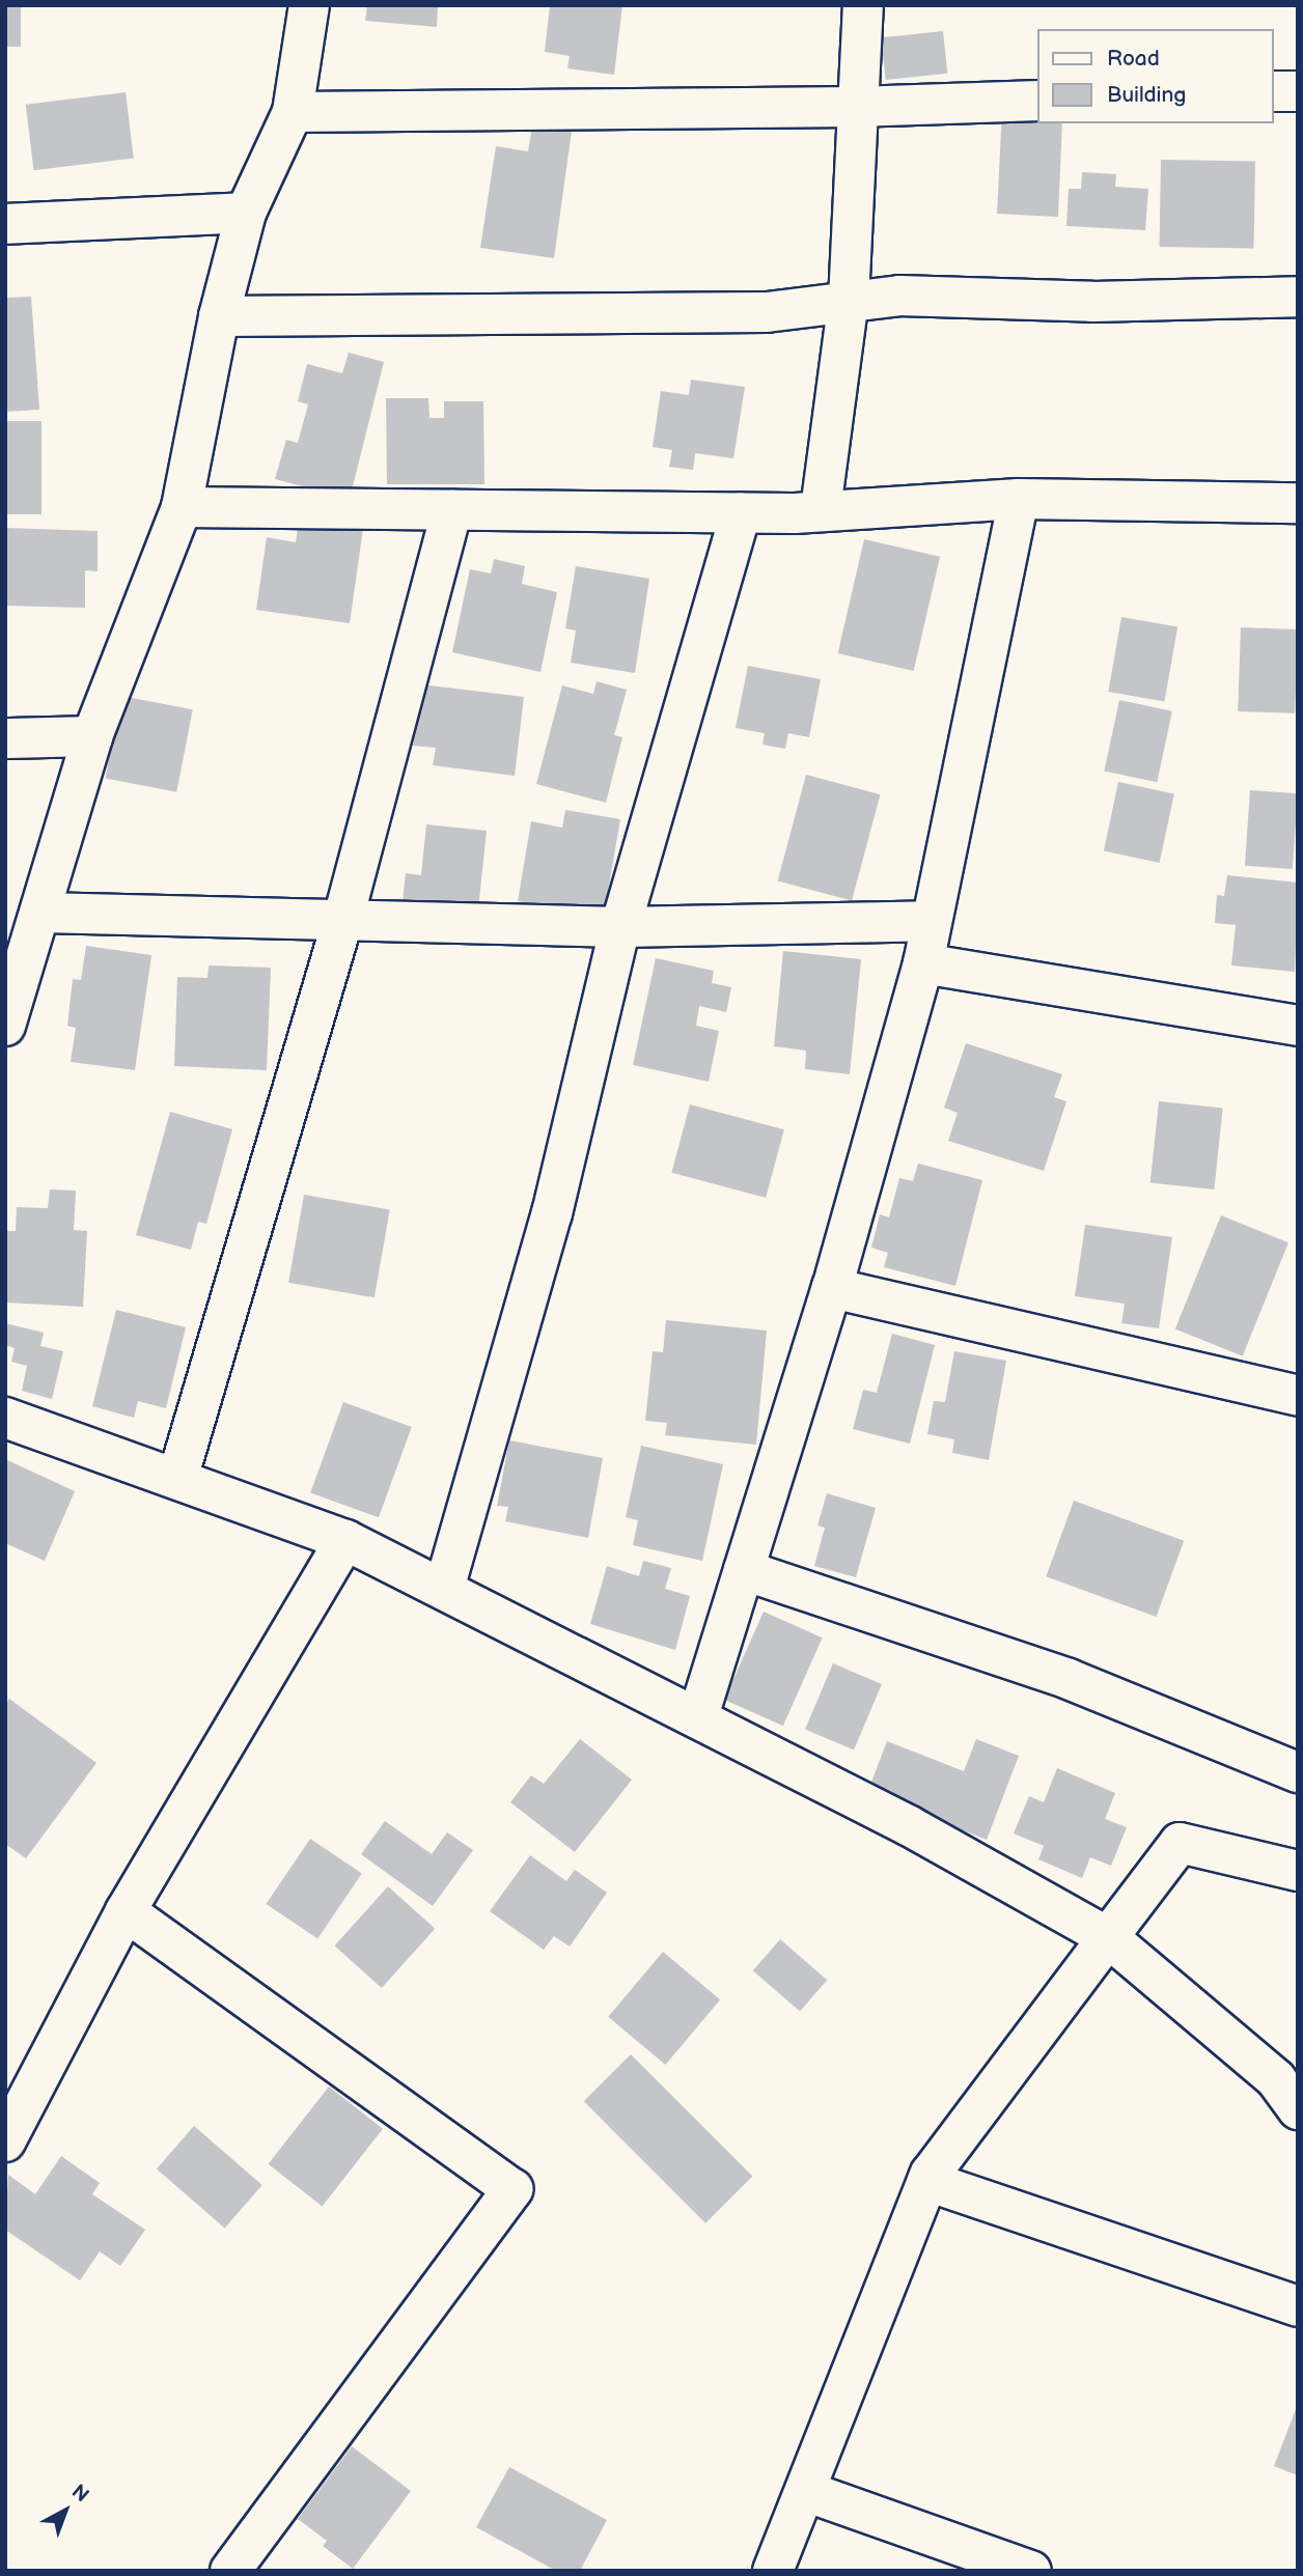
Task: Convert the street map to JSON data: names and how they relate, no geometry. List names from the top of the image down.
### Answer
{
  "legend": ["Road", "Building"],
  "north": "top right"
}
